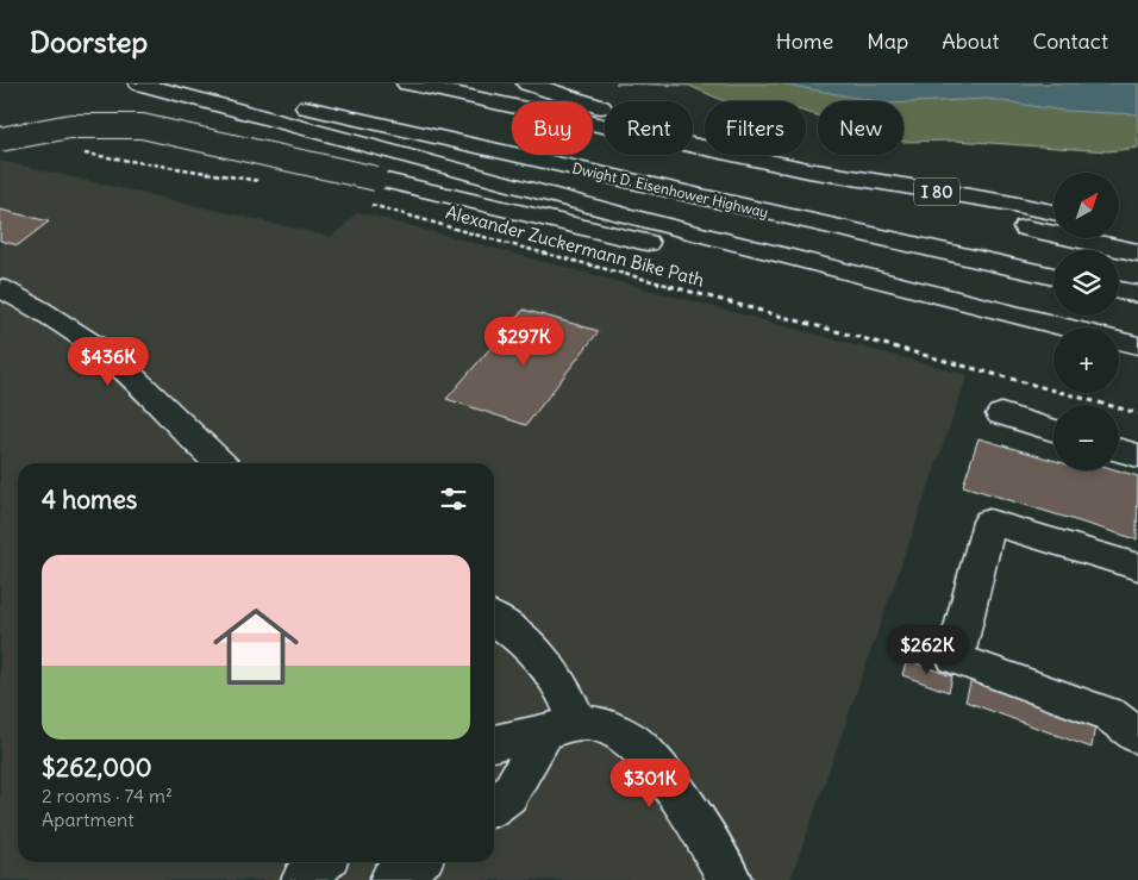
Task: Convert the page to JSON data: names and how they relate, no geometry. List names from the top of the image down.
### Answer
{
  "streets": {
    "main road": ["Dwight D. Eisenhower Highway", "I 80"],
    "path": ["Alexander Zuckermann Bike Path"]
  },
  "north": "top right",
  "page": {
    "header": "Doorstep",
    "nav": [
      "Home",
      "Map",
      "About",
      "Contact"
    ],
    "chip": [
      "Buy",
      "Rent",
      "Filters",
      "New"
    ],
    "map_buttons": ["+", "−"],
    "price": [
      "$297K",
      "$436K",
      "$262K",
      "$301K"
    ],
    "heading": "4 homes",
    "list": [
      {
        "name": "$262,000",
        "note": "2 rooms · 74 m² · Apartment"
      }
    ]
  }
}
